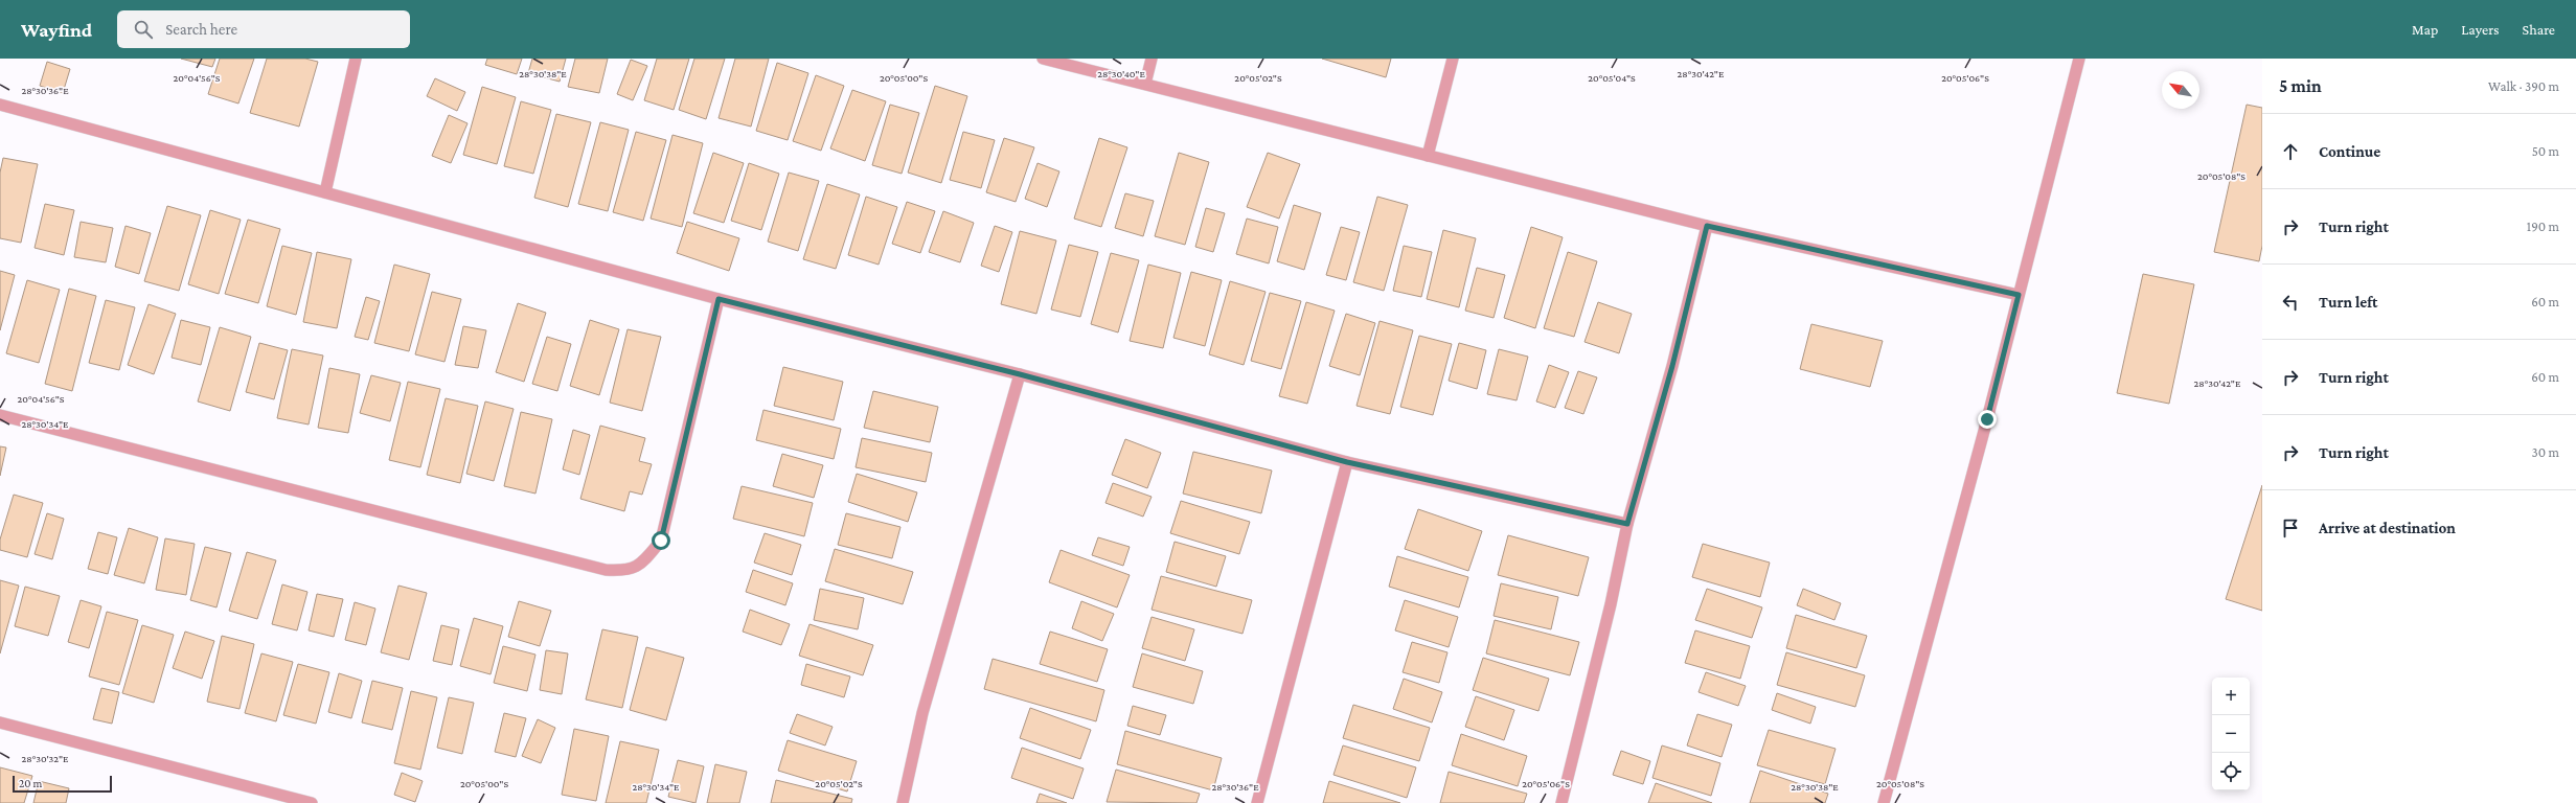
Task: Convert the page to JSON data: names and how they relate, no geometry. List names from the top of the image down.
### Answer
{
  "scale_bar": "20 m",
  "north": "top left",
  "page": {
    "header": "Wayfind",
    "search": "Search here",
    "nav": ["Map", "Layers", "Share"],
    "heading": ["5 min", "Walk · 390 m"],
    "list": [
      ["Continue", "50 m"],
      ["Turn right", "190 m"],
      ["Turn left", "60 m"],
      ["Turn right", "60 m"],
      ["Turn right", "30 m"],
      "Arrive at destination"
    ],
    "map_buttons": ["+", "−"],
    "scale": "20 m"
  },
  "coordinates": [
    "28°30'38\"E",
    "28°30'40\"E",
    "28°30'42\"E",
    "20°04'56\"S",
    "20°05'00\"S",
    "20°05'02\"S",
    "20°05'04\"S",
    "20°05'06\"S",
    "28°30'36\"E",
    "20°05'08\"S",
    "28°30'34\"E",
    "28°30'32\"E"
  ]
}
